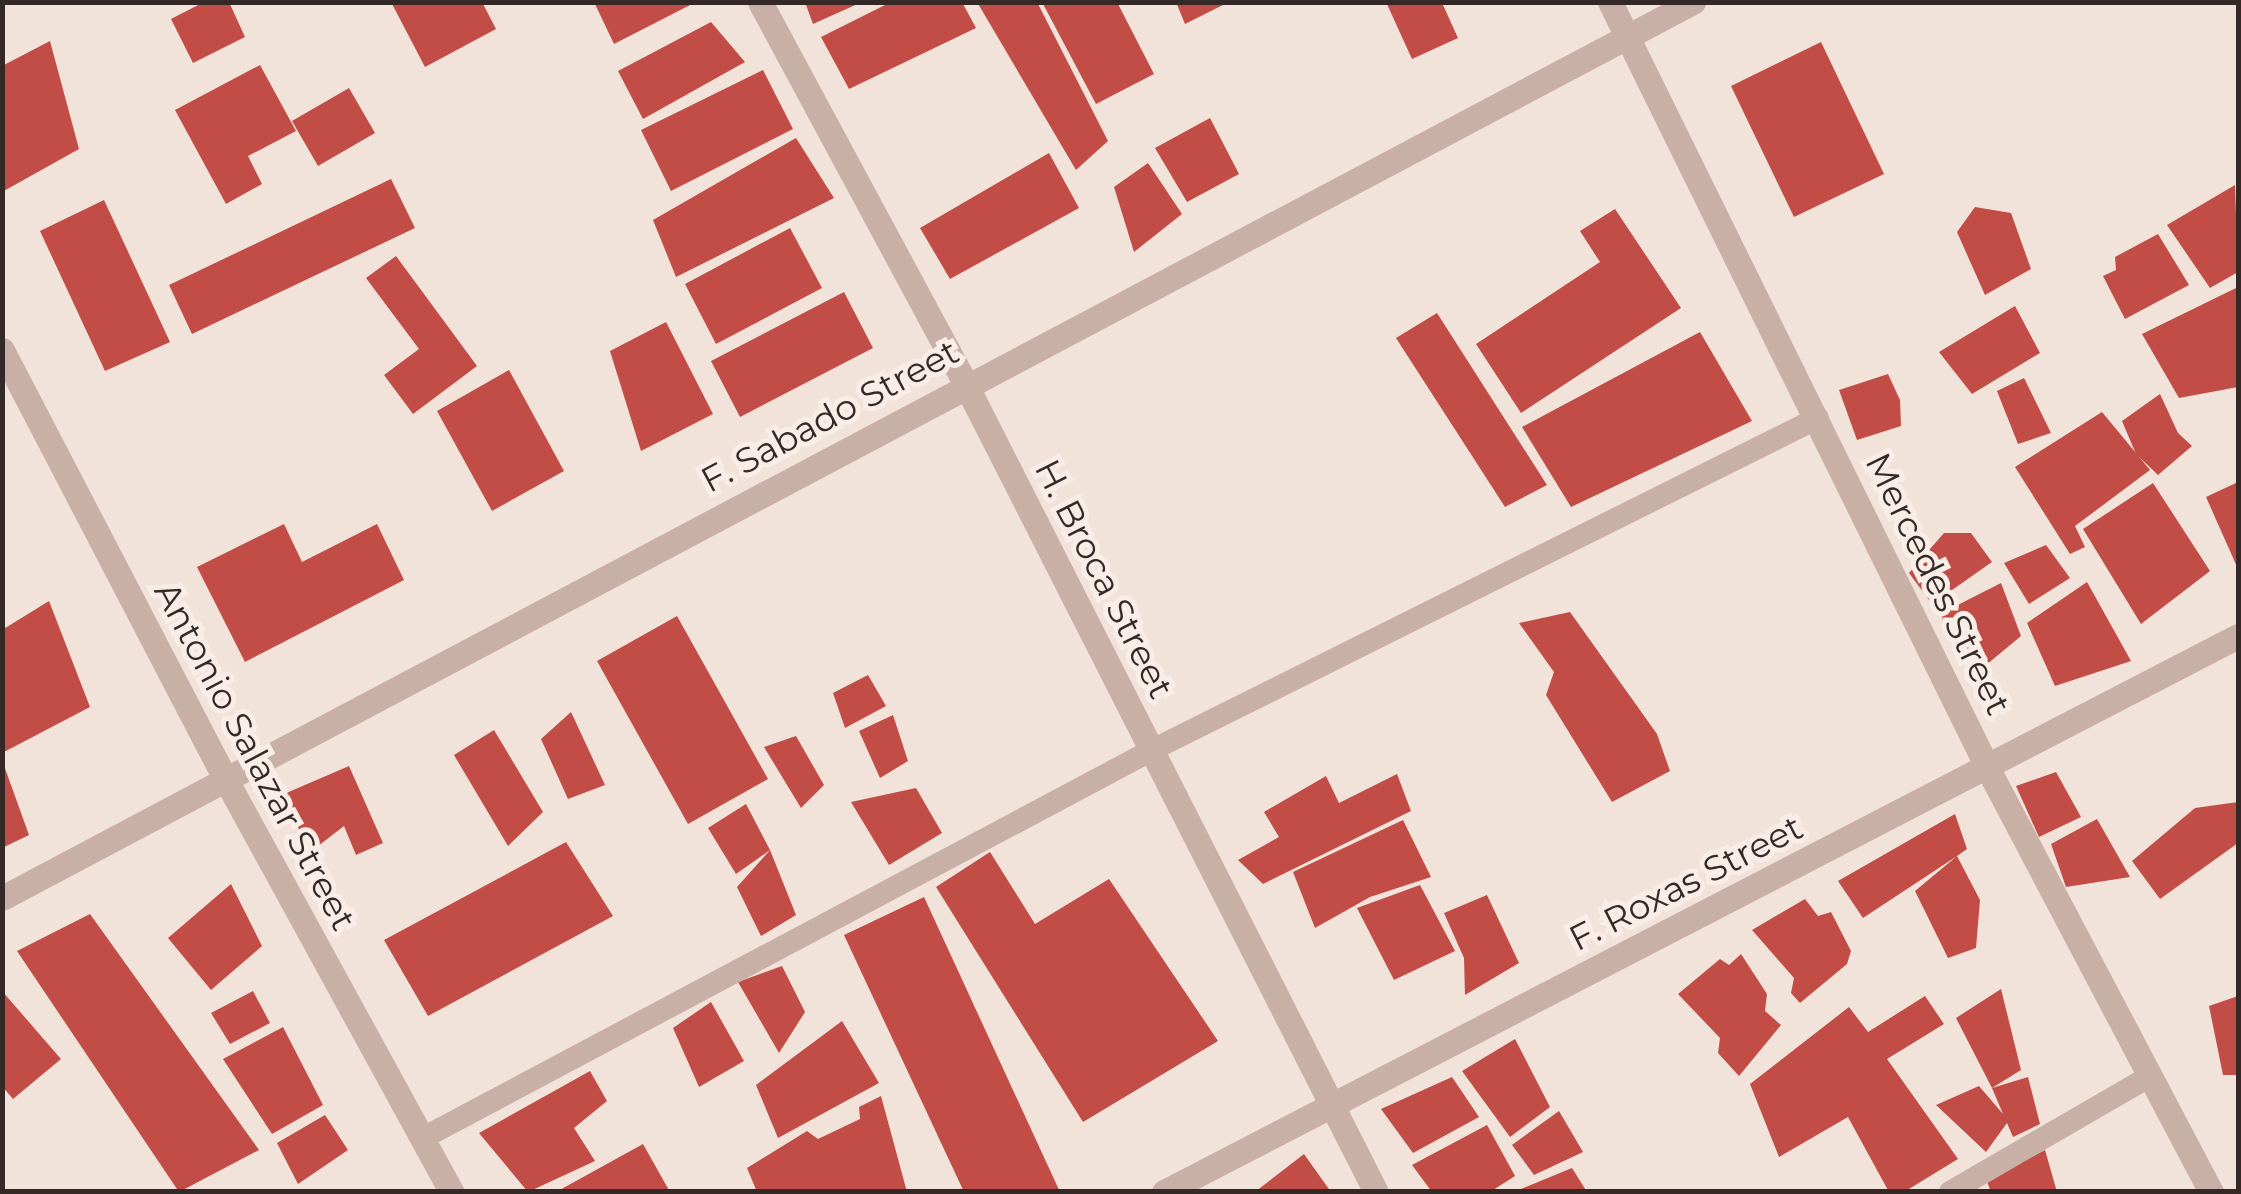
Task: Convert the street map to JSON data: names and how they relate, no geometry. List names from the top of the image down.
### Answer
{
  "streets": {
    "street": [
      "F. Sabado Street",
      "H. Broca Street",
      "Mercedes Street",
      "Antonio Salazar Street",
      "F. Roxas Street"
    ]
  },
  "crossings": [
    ["F. Sabado Street", "H. Broca Street"],
    ["F. Sabado Street", "Mercedes Street"],
    ["F. Sabado Street", "Antonio Salazar Street"],
    ["H. Broca Street", "F. Roxas Street"],
    ["Mercedes Street", "F. Roxas Street"]
  ]
}
